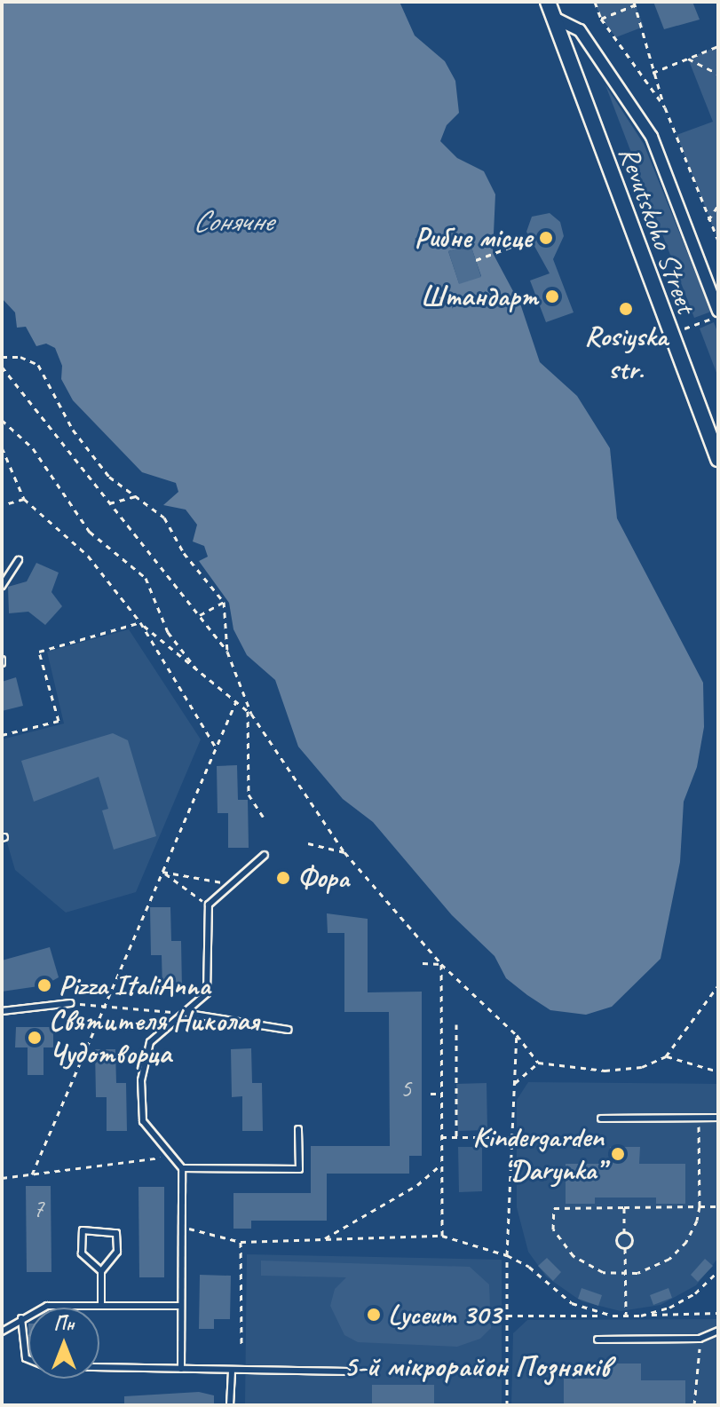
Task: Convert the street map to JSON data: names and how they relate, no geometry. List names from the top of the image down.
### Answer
{
  "streets": {
    "street": ["Revutskoho Street"]
  },
  "districts": ["5-й мікрорайон Позняків"],
  "water": ["Сонячне"],
  "places": [
    "Рибне місце",
    "Штандарт",
    "Rosiyska str.",
    "Фора",
    "Pizza ItaliAnna",
    "Святителя Николая Чудотворца",
    "Kindergarden “Darynka”",
    "Lyceum 303"
  ],
  "house_numbers": ["5", "7"],
  "north": "top"
}
